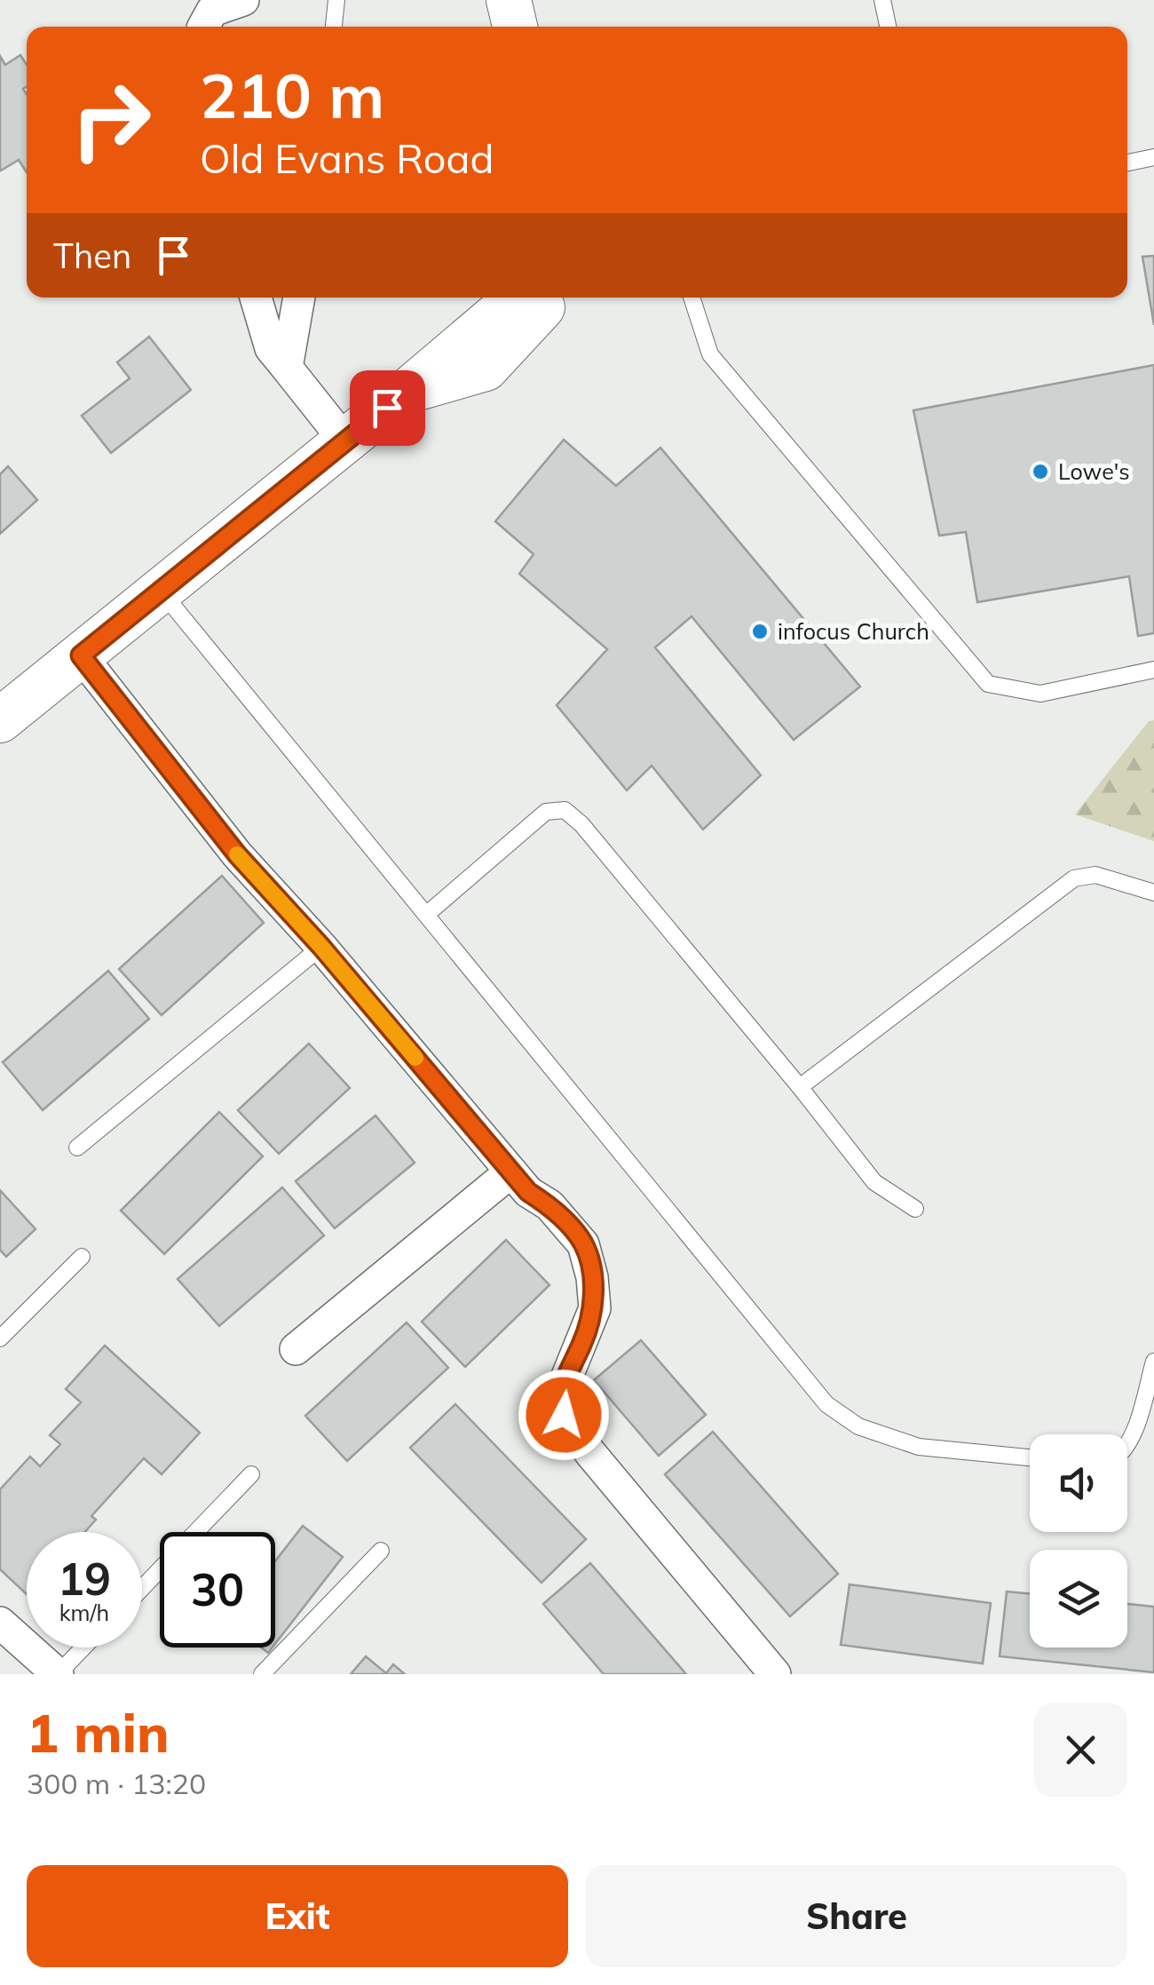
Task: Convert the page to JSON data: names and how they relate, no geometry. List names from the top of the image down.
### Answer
{
  "places": ["Lowe's", "infocus Church"],
  "page": {
    "turn": ["210 m", "Old Evans Road"],
    "then": "Then",
    "speed": "19 km/h",
    "limit": "30",
    "heading": ["1 min", "300 m · 13:20"],
    "buttons": ["Exit", "Share"]
  }
}
